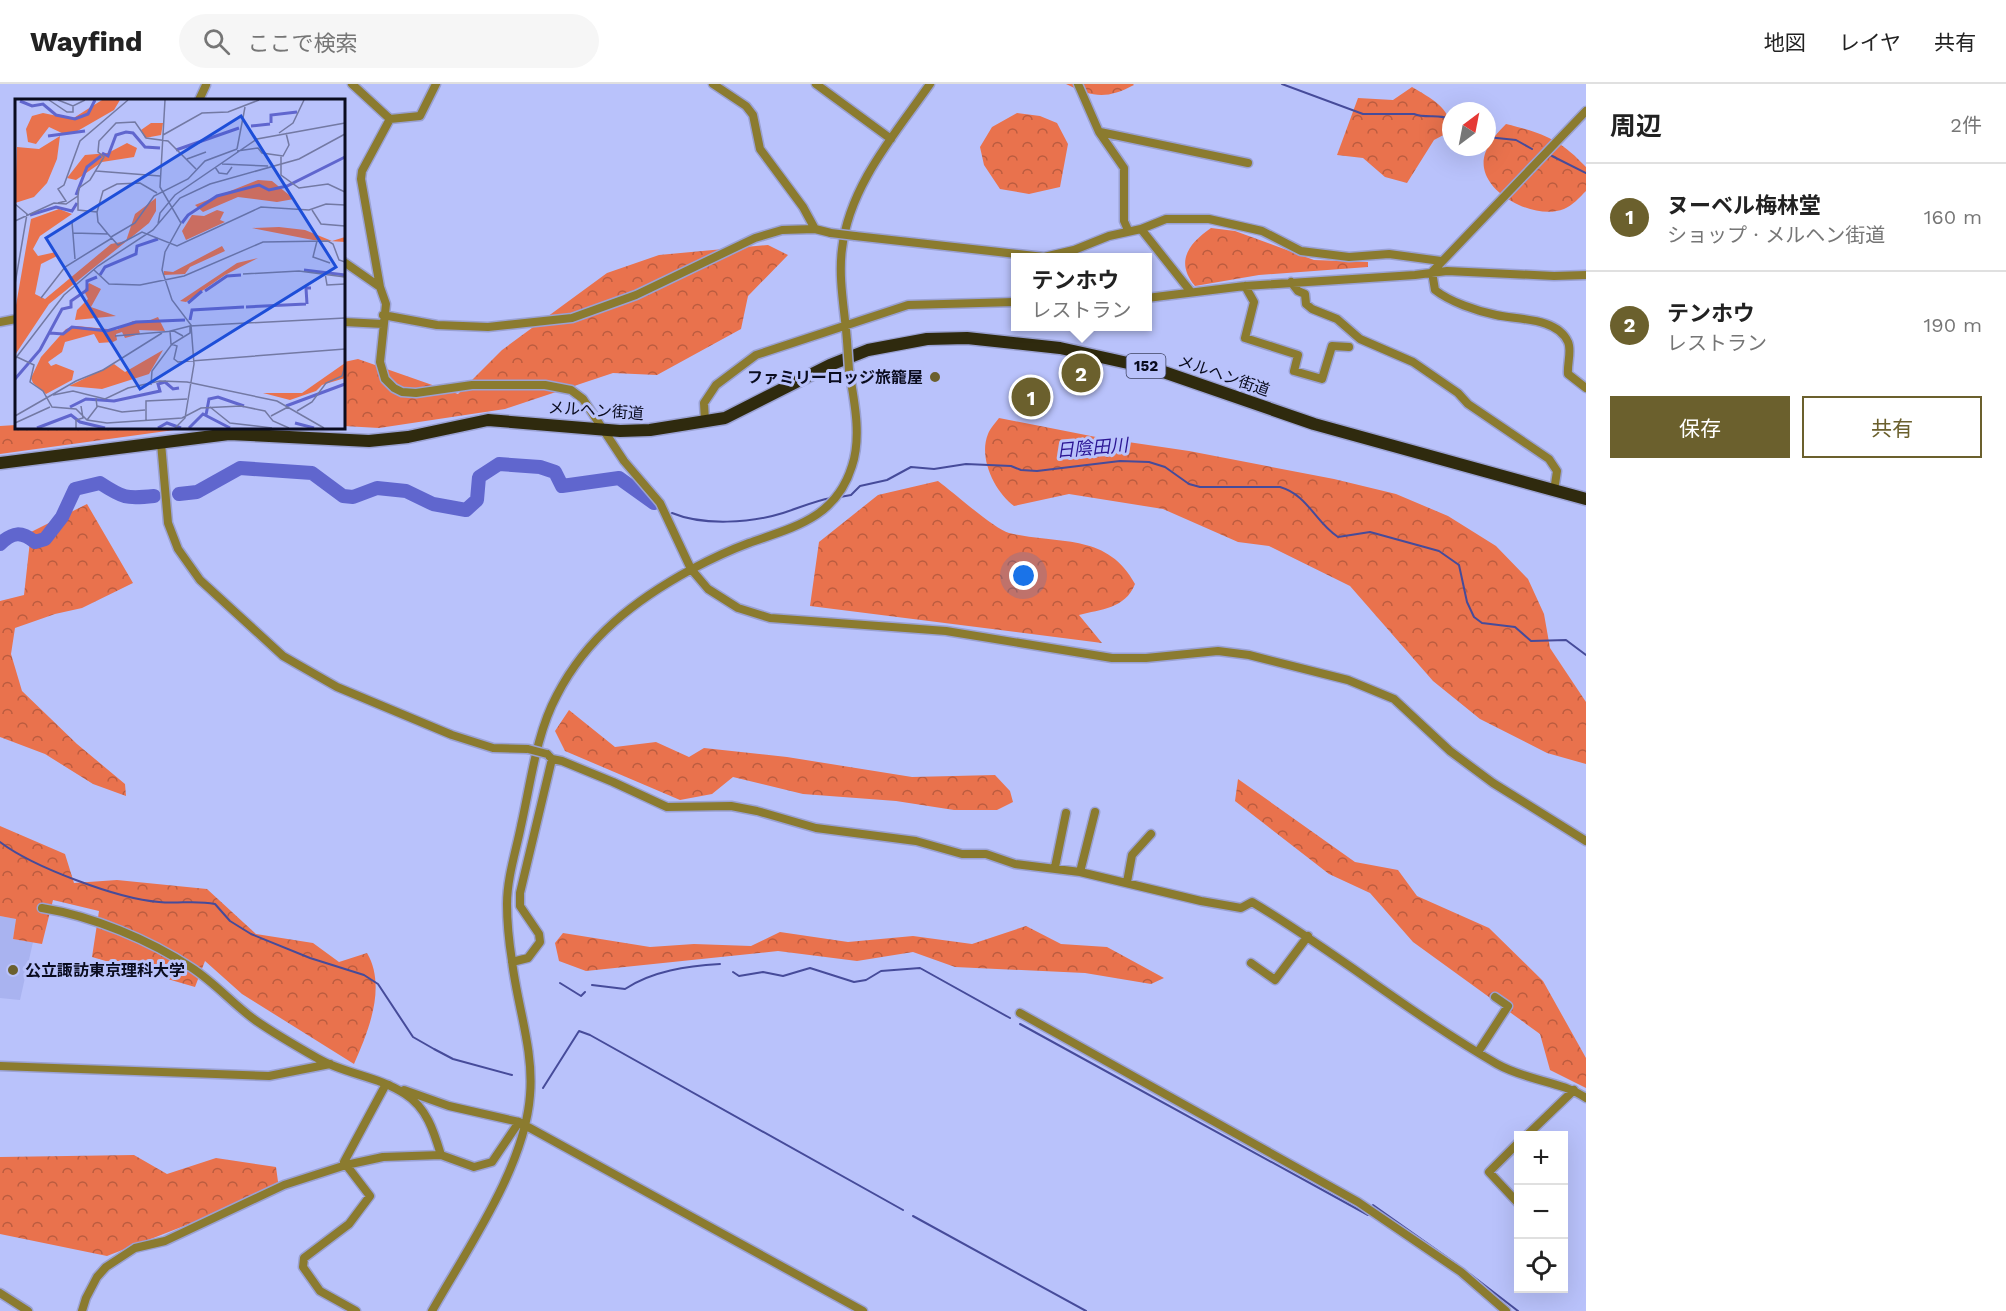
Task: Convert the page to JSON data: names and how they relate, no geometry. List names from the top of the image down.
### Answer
{
  "streets": {
    "highway": ["152", "メルヘン街道"]
  },
  "water": ["日陰田川"],
  "places": ["ファミリーロッジ旅籠屋", "公立諏訪東京理科大学"],
  "north": "top right",
  "page": {
    "header": "Wayfind",
    "search": "ここで検索",
    "nav": ["地図", "レイヤ", "共有"],
    "heading": ["周辺", "2件"],
    "list": [
      {
        "mark": "1",
        "name": "ヌーベル梅林堂",
        "note": "ショップ · メルヘン街道",
        "value": "160 m"
      },
      {
        "mark": "2",
        "name": "テンホウ",
        "note": "レストラン",
        "value": "190 m"
      }
    ],
    "popup": ["テンホウ", "レストラン"],
    "pins": ["2", "1"],
    "buttons": ["保存", "共有"],
    "map_buttons": ["+", "−"]
  }
}
